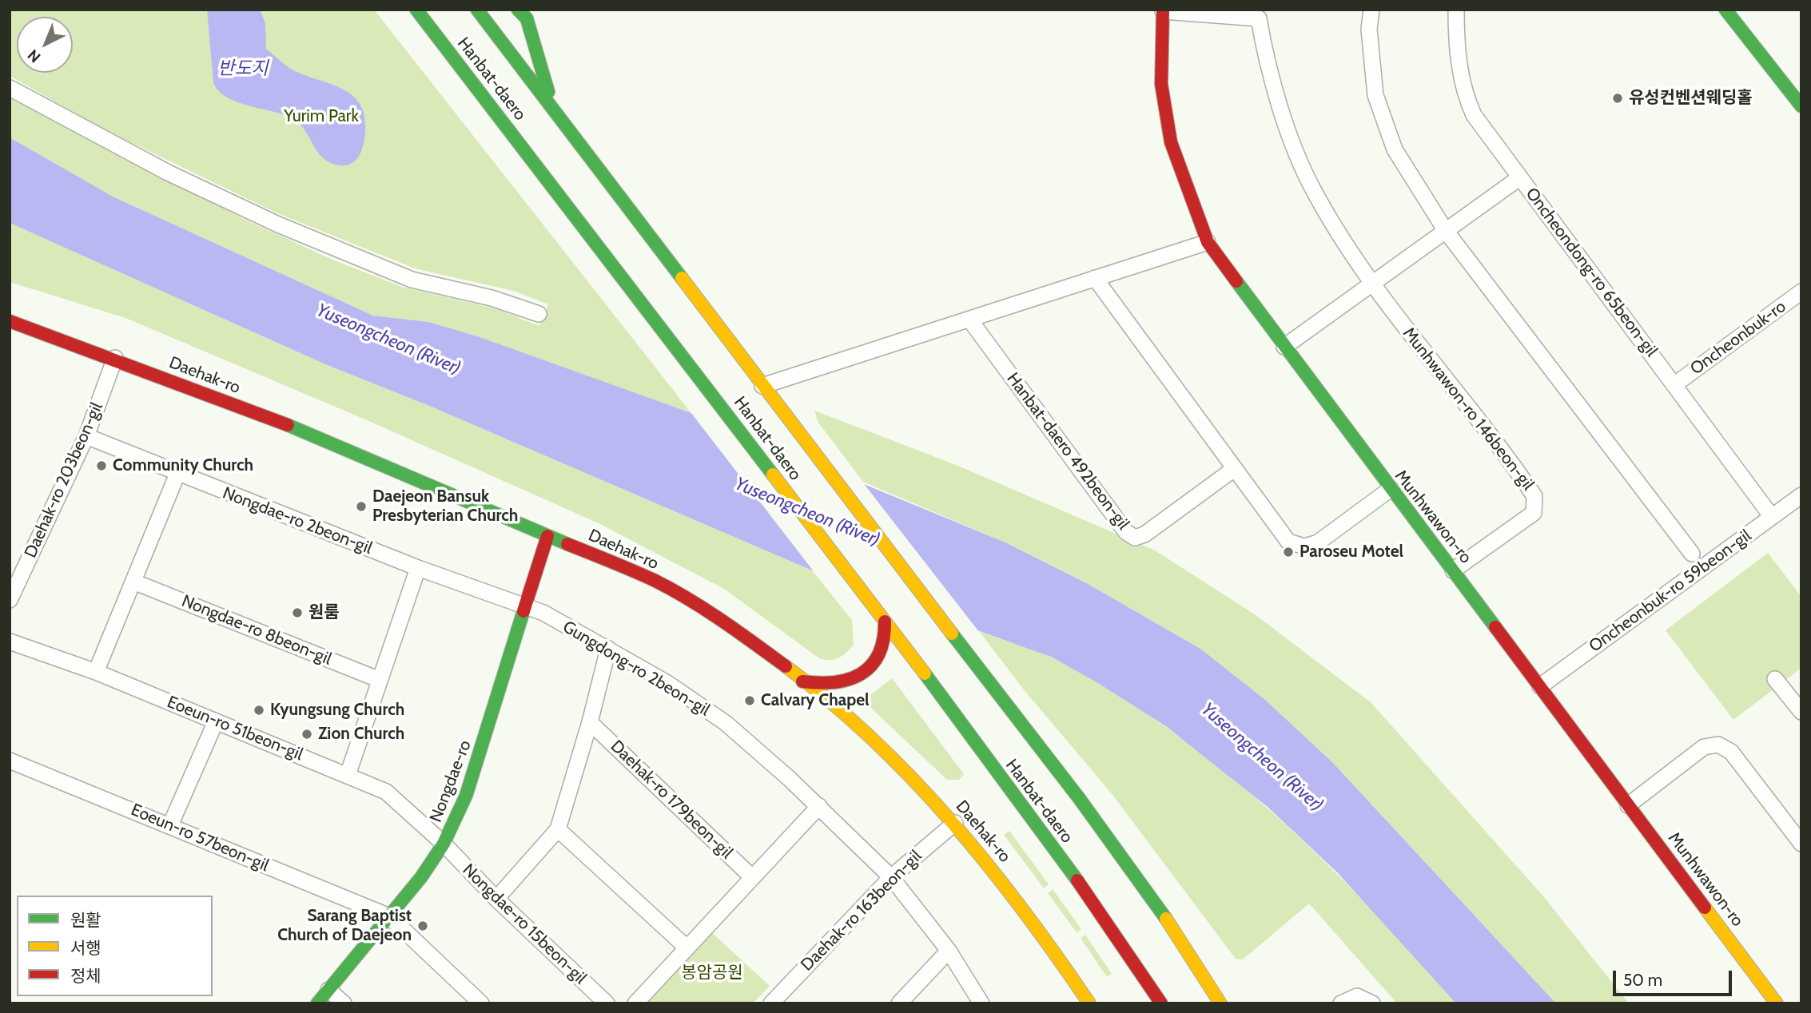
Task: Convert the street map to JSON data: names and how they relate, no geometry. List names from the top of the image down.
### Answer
{
  "streets": {
    "main road": [
      "Hanbat-daero",
      "Daehak-ro",
      "Munhwawon-ro",
      "Nongdae-ro"
    ],
    "street": [
      "Oncheondong-ro 65beon-gil",
      "Oncheonbuk-ro",
      "Munhwawon-ro 146beon-gil",
      "Hanbat-daero 492beon-gil",
      "Daehak-ro 203beon-gil",
      "Nongdae-ro 2beon-gil",
      "Oncheonbuk-ro 59beon-gil",
      "Nongdae-ro 8beon-gil",
      "Gungdong-ro 2beon-gil",
      "Eoeun-ro 51beon-gil",
      "Daehak-ro 179beon-gil",
      "Eoeun-ro 57beon-gil",
      "Daehak-ro 163beon-gil",
      "Nongdae-ro 15beon-gil"
    ]
  },
  "crossings": [
    ["Oncheondong-ro 65beon-gil", "Oncheonbuk-ro"],
    ["Oncheondong-ro 65beon-gil", "Oncheonbuk-ro 59beon-gil"],
    ["Daehak-ro", "Daehak-ro 203beon-gil"],
    ["Daehak-ro", "Nongdae-ro"],
    ["Daehak-ro", "Daehak-ro 163beon-gil"],
    ["Munhwawon-ro 146beon-gil", "Munhwawon-ro"],
    ["Daehak-ro 203beon-gil", "Nongdae-ro 2beon-gil"],
    ["Munhwawon-ro", "Oncheonbuk-ro 59beon-gil"],
    ["Nongdae-ro 2beon-gil", "Gungdong-ro 2beon-gil"],
    ["Nongdae-ro 2beon-gil", "Nongdae-ro"],
    ["Gungdong-ro 2beon-gil", "Nongdae-ro"],
    ["Gungdong-ro 2beon-gil", "Daehak-ro 179beon-gil"],
    ["Gungdong-ro 2beon-gil", "Daehak-ro 163beon-gil"],
    ["Eoeun-ro 51beon-gil", "Nongdae-ro"],
    ["Eoeun-ro 51beon-gil", "Nongdae-ro 15beon-gil"],
    ["Nongdae-ro", "Eoeun-ro 57beon-gil"],
    ["Nongdae-ro", "Nongdae-ro 15beon-gil"],
    ["Daehak-ro 179beon-gil", "Nongdae-ro 15beon-gil"]
  ],
  "water": ["반도지", "Yuseongcheon (River)"],
  "parks": ["Yurim Park", "봉암공원"],
  "places": [
    "유성컨벤션웨딩홀",
    "Community Church",
    "Daejeon Bansuk Presbyterian Church",
    "Paroseu Motel",
    "원룸",
    "Calvary Chapel",
    "Kyungsung Church",
    "Zion Church",
    "Sarang Baptist Church of Daejeon"
  ],
  "legend": ["원활", "서행", "정체"],
  "scale_bar": "50 m",
  "north": "bottom left"
}
